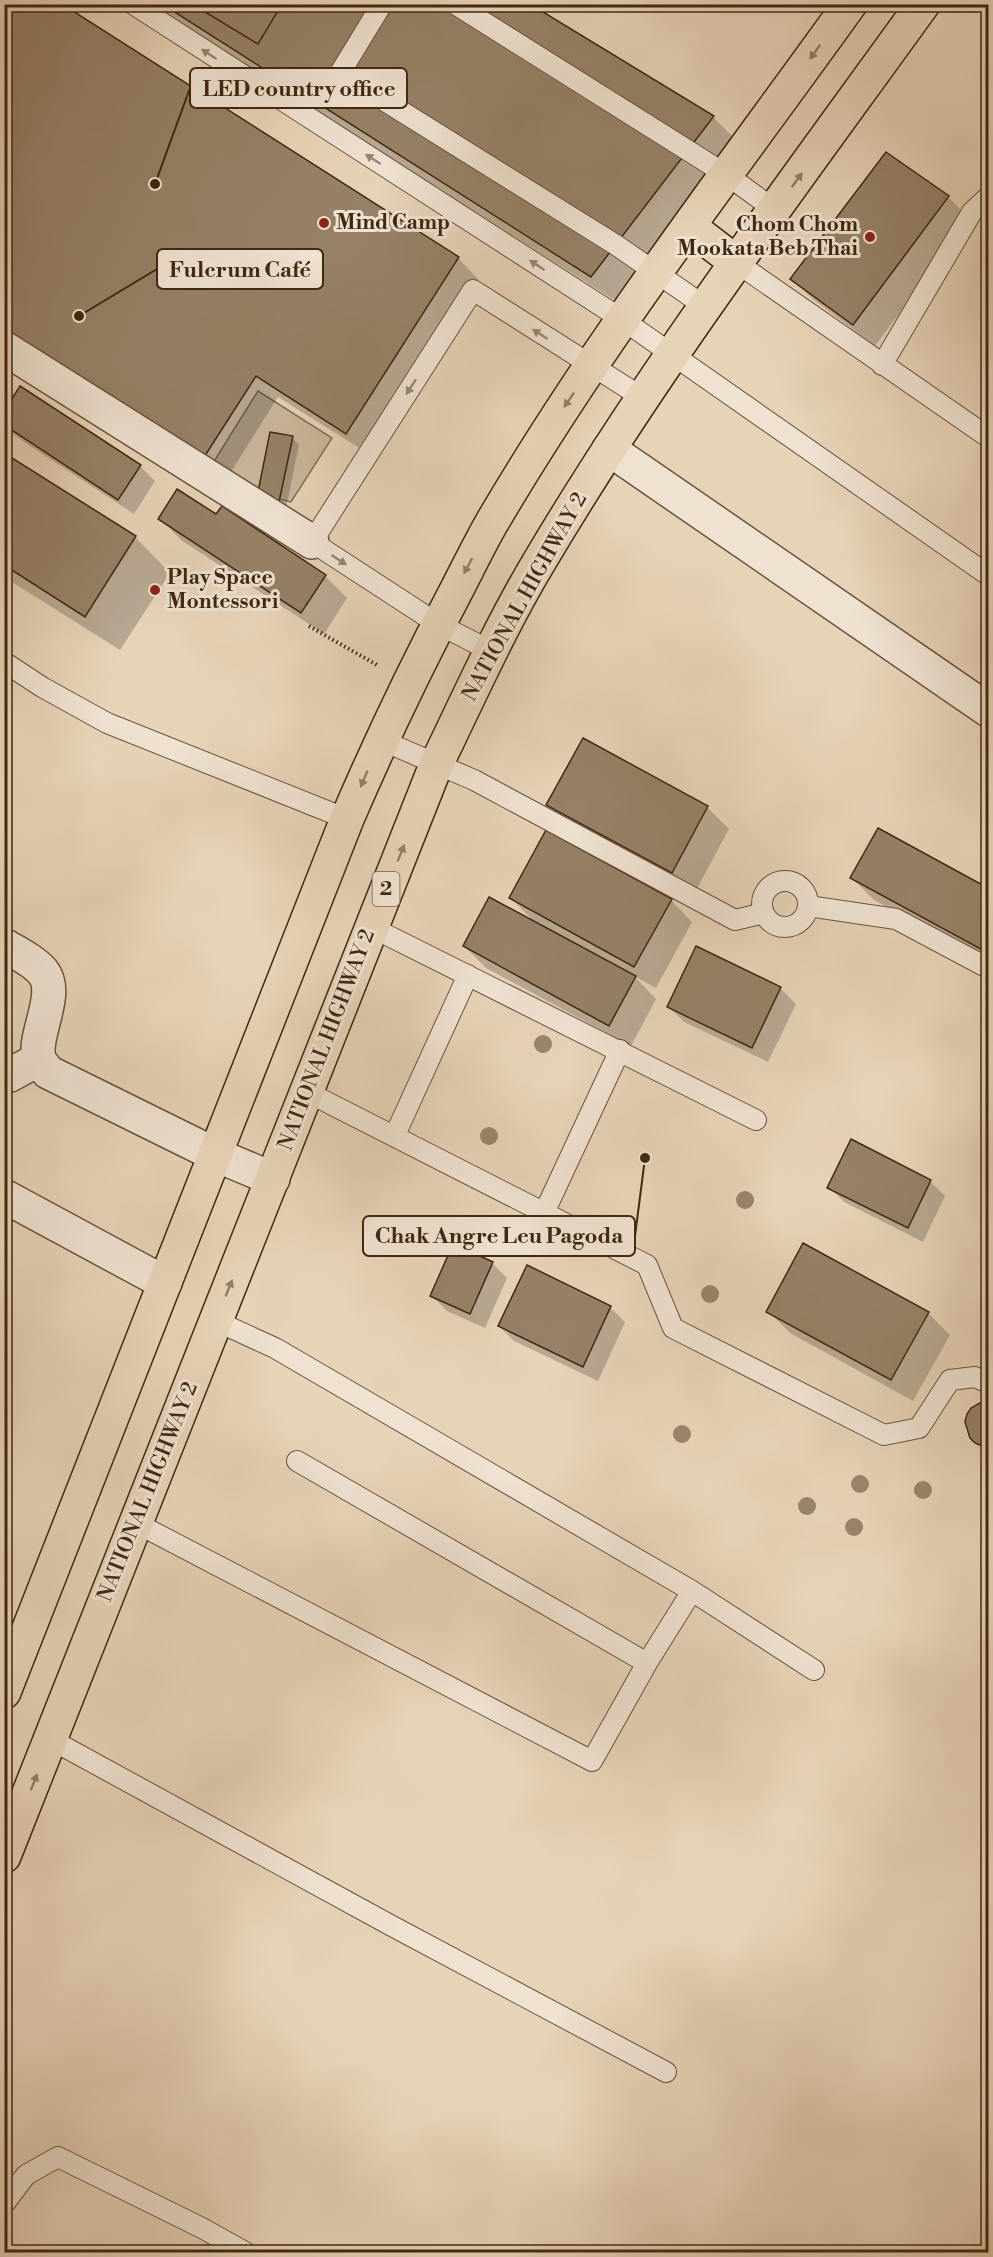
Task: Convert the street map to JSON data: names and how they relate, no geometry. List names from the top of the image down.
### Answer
{
  "streets": {
    "main road": ["NATIONAL HIGHWAY 2", "2"]
  },
  "places": [
    "LED country office",
    "Mind Camp",
    "Chom Chom Mookata Beb Thai",
    "Fulcrum Café",
    "Play Space Montessori",
    "Chak Angre Leu Pagoda"
  ]
}
